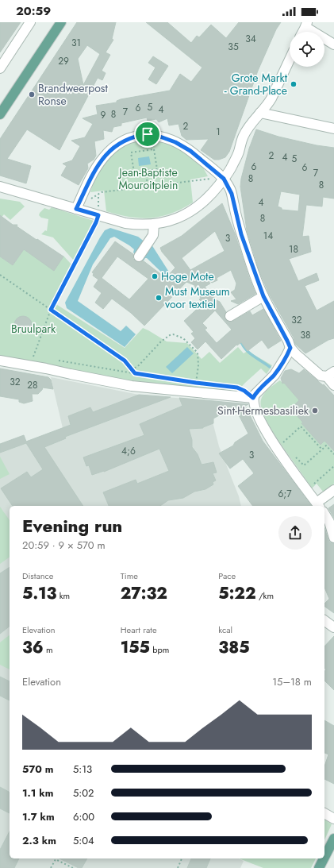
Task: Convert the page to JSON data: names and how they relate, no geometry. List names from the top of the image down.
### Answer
{
  "parks": ["Jean-Baptiste Mouroitplein", "Bruulpark"],
  "places": [
    "Grote Markt - Grand-Place",
    "Brandweerpost Ronse",
    "Hoge Mote",
    "Must Museum voor textiel",
    "Sint-Hermesbasiliek"
  ],
  "house_numbers": [
    "34",
    "31",
    "35",
    "29",
    "5",
    "6",
    "4",
    "7",
    "8",
    "9",
    "2",
    "1",
    "2",
    "4",
    "5",
    "6",
    "6",
    "7",
    "8",
    "8",
    "4",
    "8",
    "14",
    "3",
    "18",
    "32",
    "38",
    "32",
    "28",
    "4;6",
    "3",
    "6;7"
  ],
  "page": {
    "status": "20:59",
    "heading": ["Evening run", "20:59 · 9 × 570 m"],
    "stats": [
      ["Distance", "5.13 km"],
      ["Time", "27:32"],
      ["Pace", "5:22 /km"],
      ["Elevation", "36 m"],
      ["Heart rate", "155 bpm"],
      ["kcal", "385"]
    ],
    "chart": ["Elevation", "15–18 m"],
    "list": [
      {
        "name": "570 m",
        "note": "5:13"
      },
      {
        "name": "1.1 km",
        "note": "5:02"
      },
      {
        "name": "1.7 km",
        "note": "6:00"
      },
      {
        "name": "2.3 km",
        "note": "5:04"
      }
    ]
  }
}
